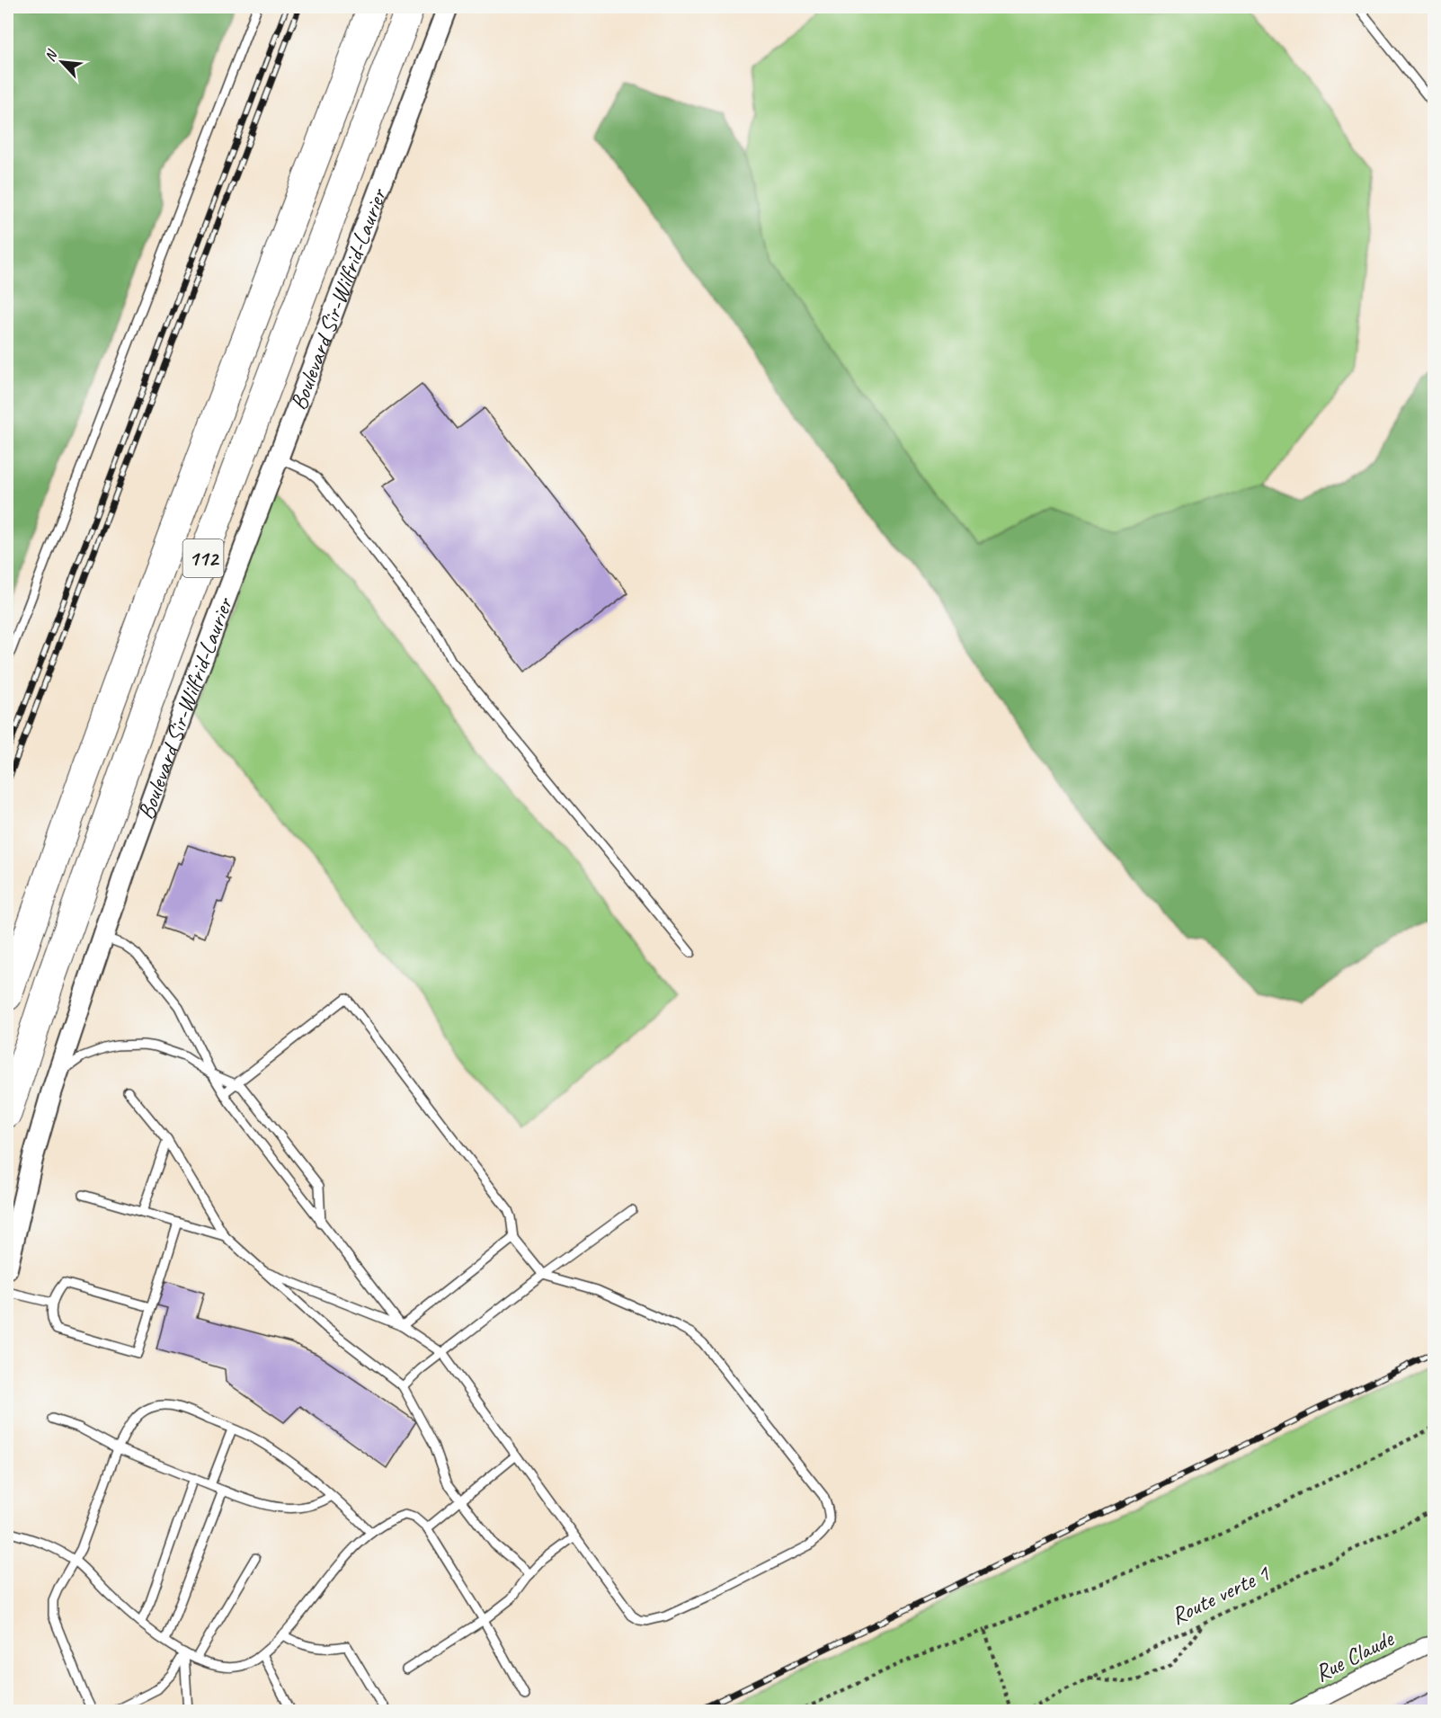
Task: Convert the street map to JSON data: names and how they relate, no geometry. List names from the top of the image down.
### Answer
{
  "streets": {
    "highway": ["Boulevard Sir-Wilfrid-Laurier", "112"],
    "street": ["Rue Claude"],
    "path": ["Route verte 1"]
  },
  "north": "top left"
}
